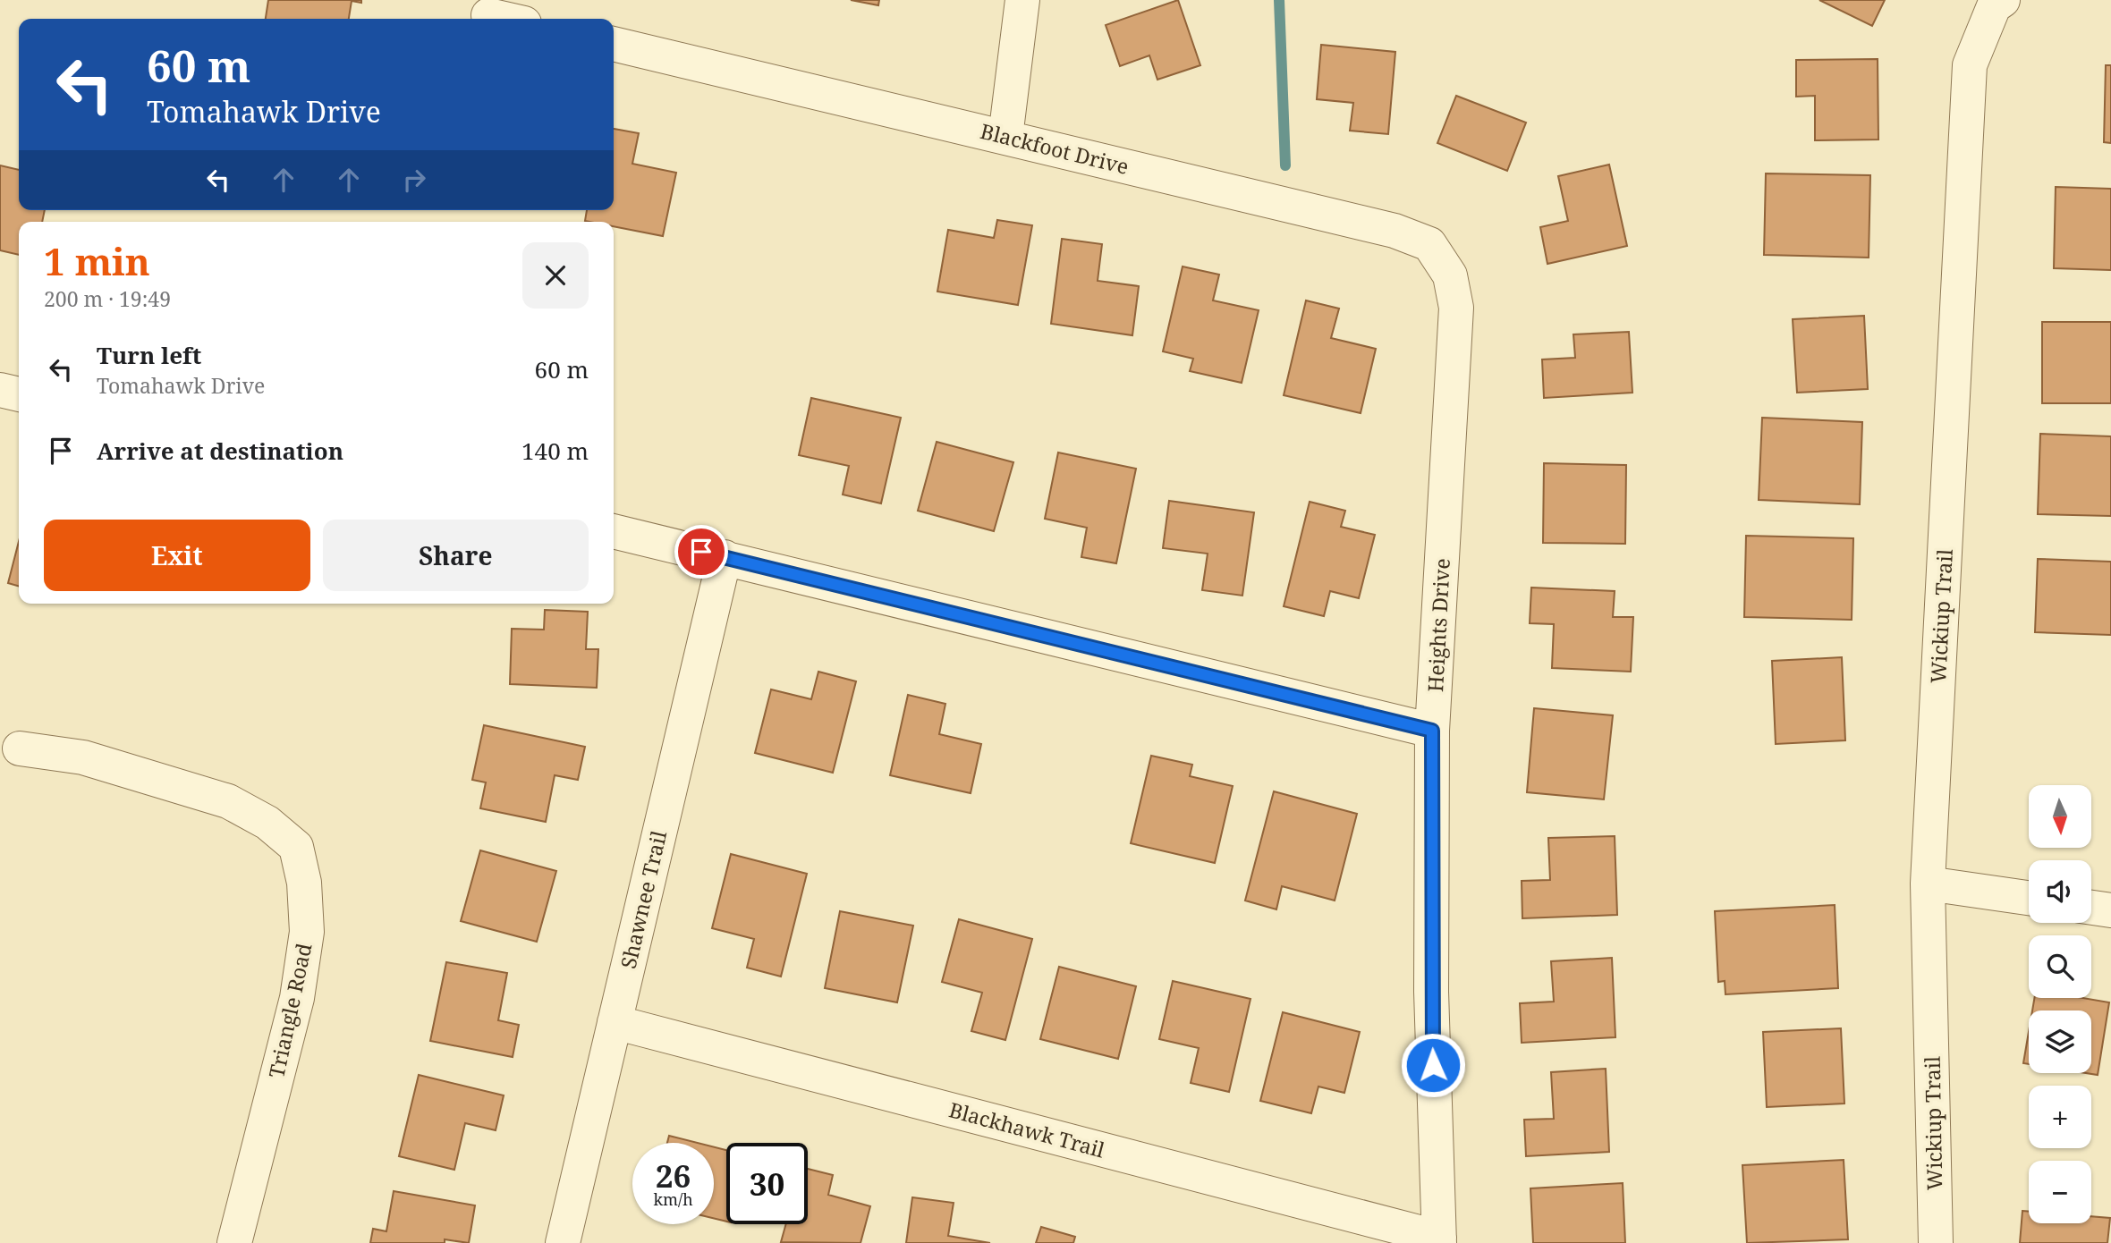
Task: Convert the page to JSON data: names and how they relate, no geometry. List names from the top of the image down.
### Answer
{
  "streets": {
    "street": [
      "Blackfoot Drive",
      "Wickiup Trail",
      "Heights Drive",
      "Shawnee Trail",
      "Triangle Road",
      "Blackhawk Trail"
    ]
  },
  "crossings": [
    ["Blackfoot Drive", "Heights Drive"],
    ["Heights Drive", "Blackhawk Trail"],
    ["Shawnee Trail", "Blackhawk Trail"]
  ],
  "north": "bottom",
  "page": {
    "turn": ["60 m", "Tomahawk Drive"],
    "heading": ["1 min", "200 m · 19:49"],
    "list": [
      {
        "name": "Turn left",
        "note": "Tomahawk Drive",
        "value": "60 m"
      },
      {
        "name": "Arrive at destination",
        "value": "140 m"
      }
    ],
    "buttons": ["Exit", "Share"],
    "map_buttons": ["+", "−"],
    "speed": "26 km/h",
    "limit": "30"
  }
}
